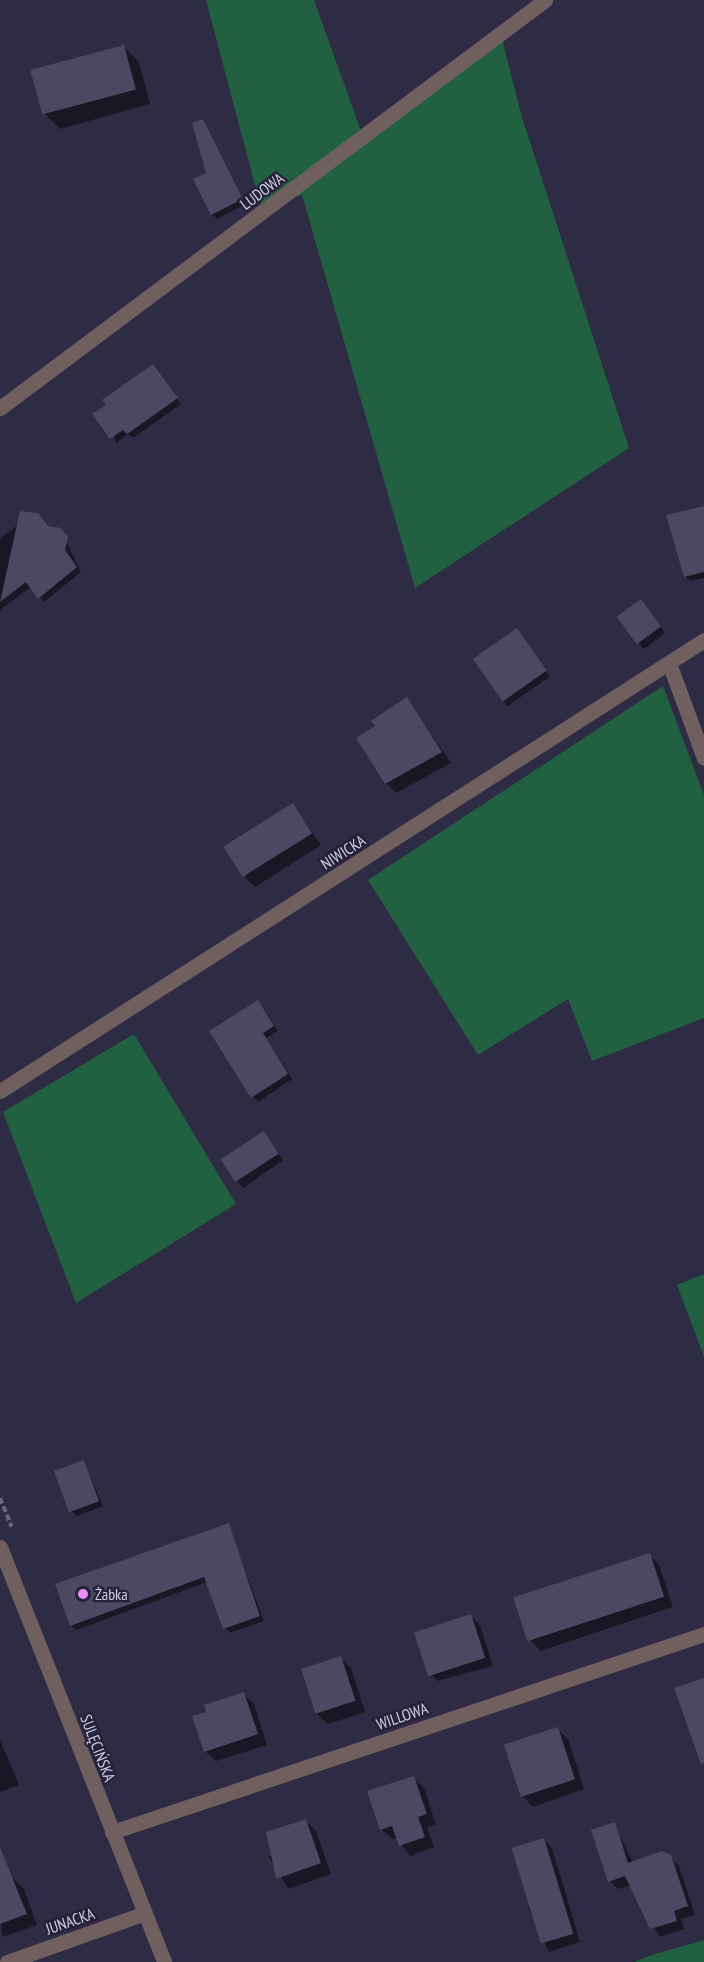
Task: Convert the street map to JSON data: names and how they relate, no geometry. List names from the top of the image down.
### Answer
{
  "streets": {
    "street": [
      "LUDOWA",
      "NIWICKA",
      "WILLOWA",
      "SULĘCIŃSKA",
      "JUNACKA"
    ]
  },
  "crossings": [
    ["WILLOWA", "SULĘCIŃSKA"],
    ["SULĘCIŃSKA", "JUNACKA"]
  ],
  "places": ["Żabka"]
}
